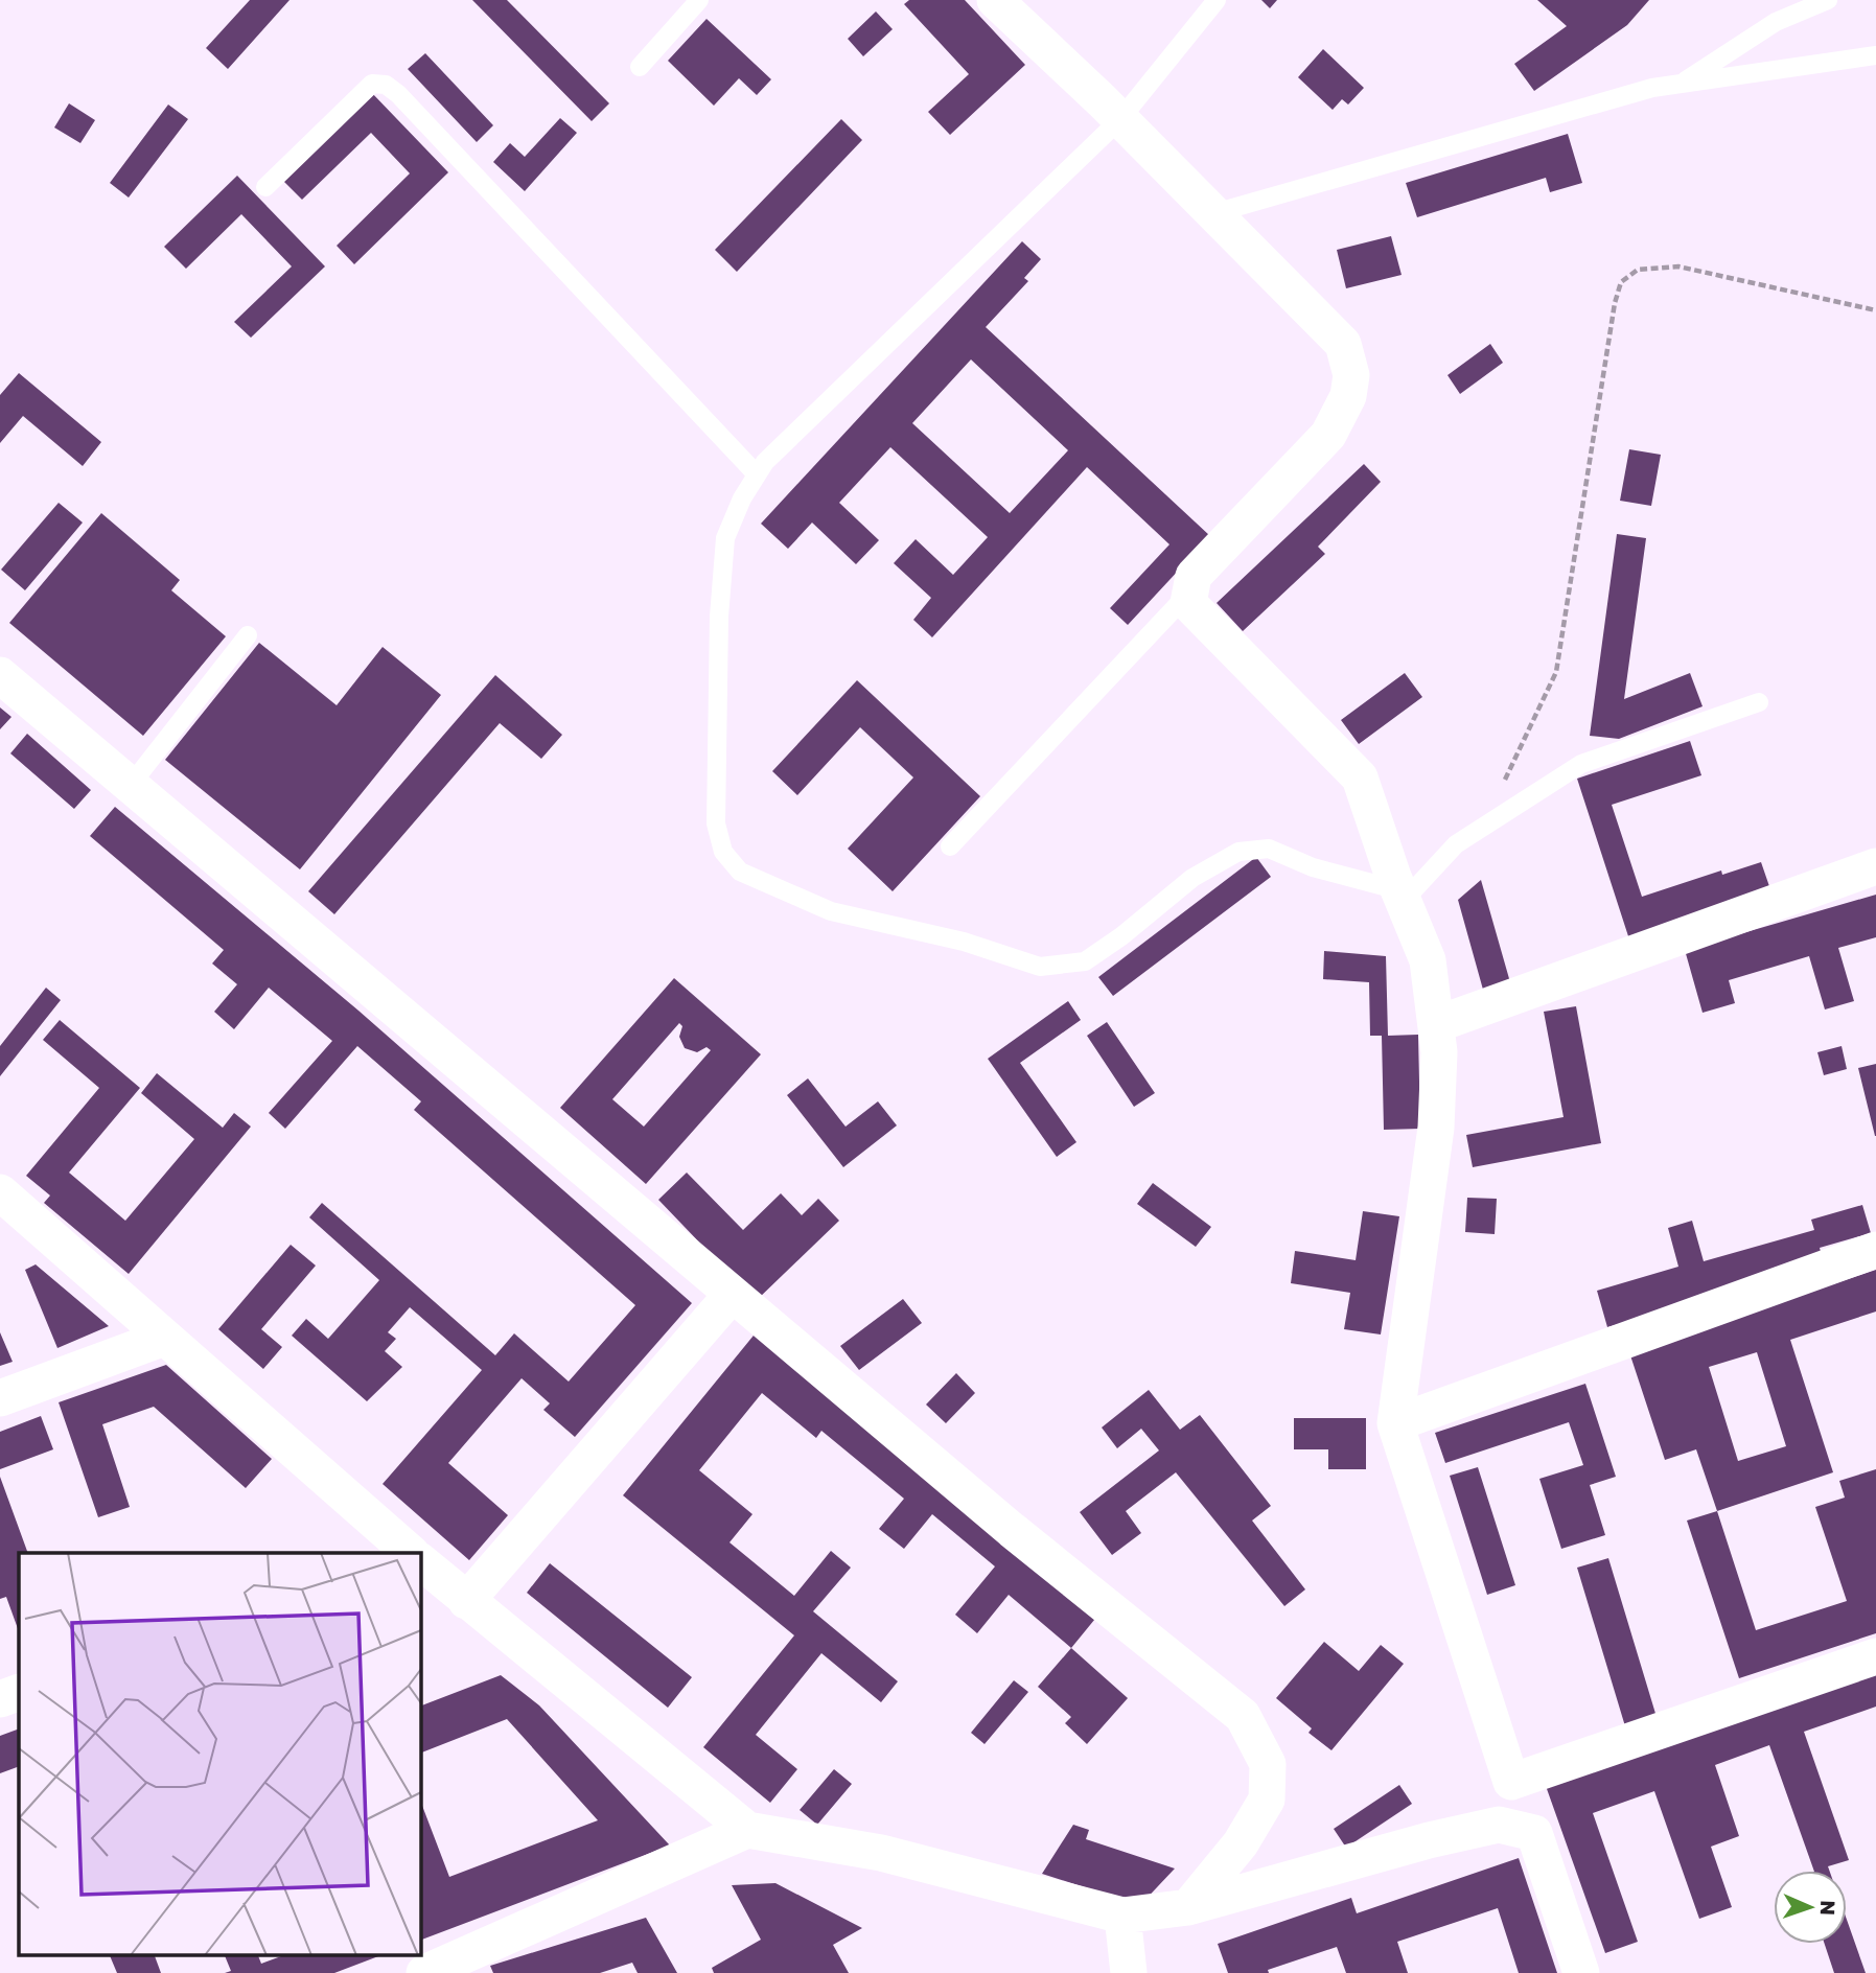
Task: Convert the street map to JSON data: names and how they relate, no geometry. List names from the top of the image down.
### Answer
{
  "north": "right"
}
